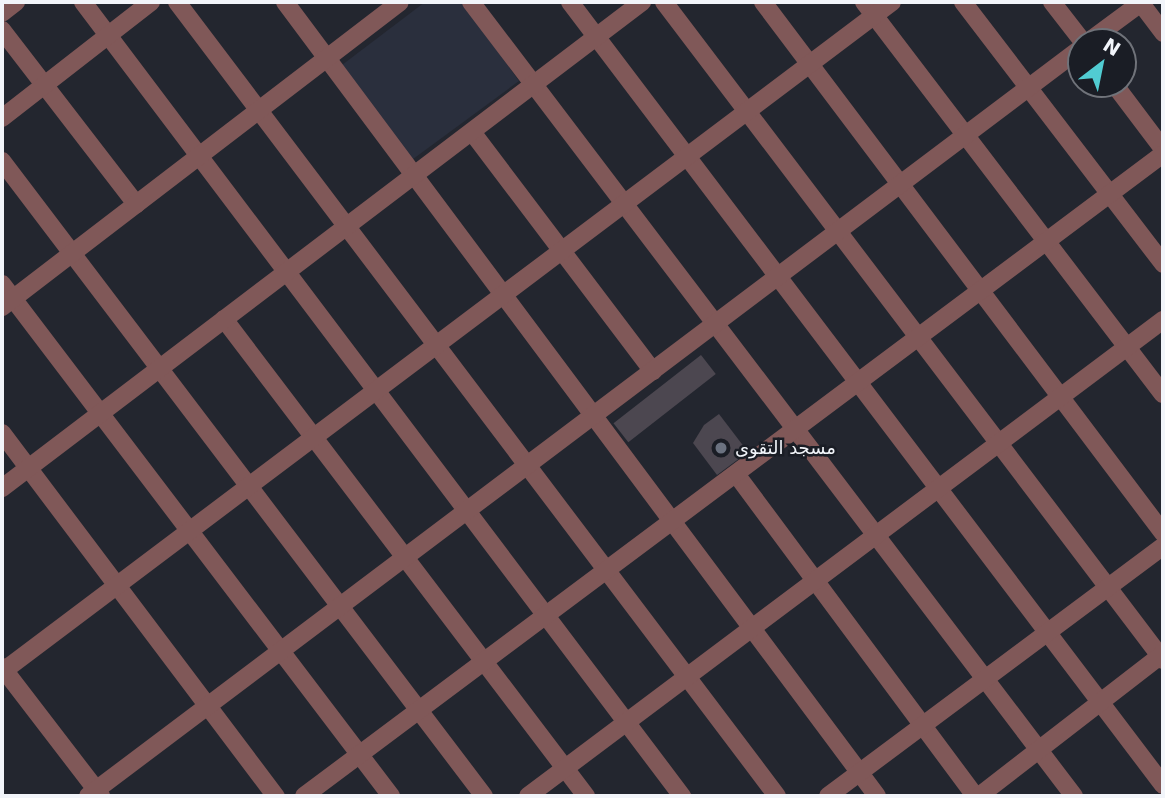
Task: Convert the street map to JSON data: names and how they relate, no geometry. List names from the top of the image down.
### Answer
{
  "places": ["مسجد التقوى"],
  "north": "top right"
}
